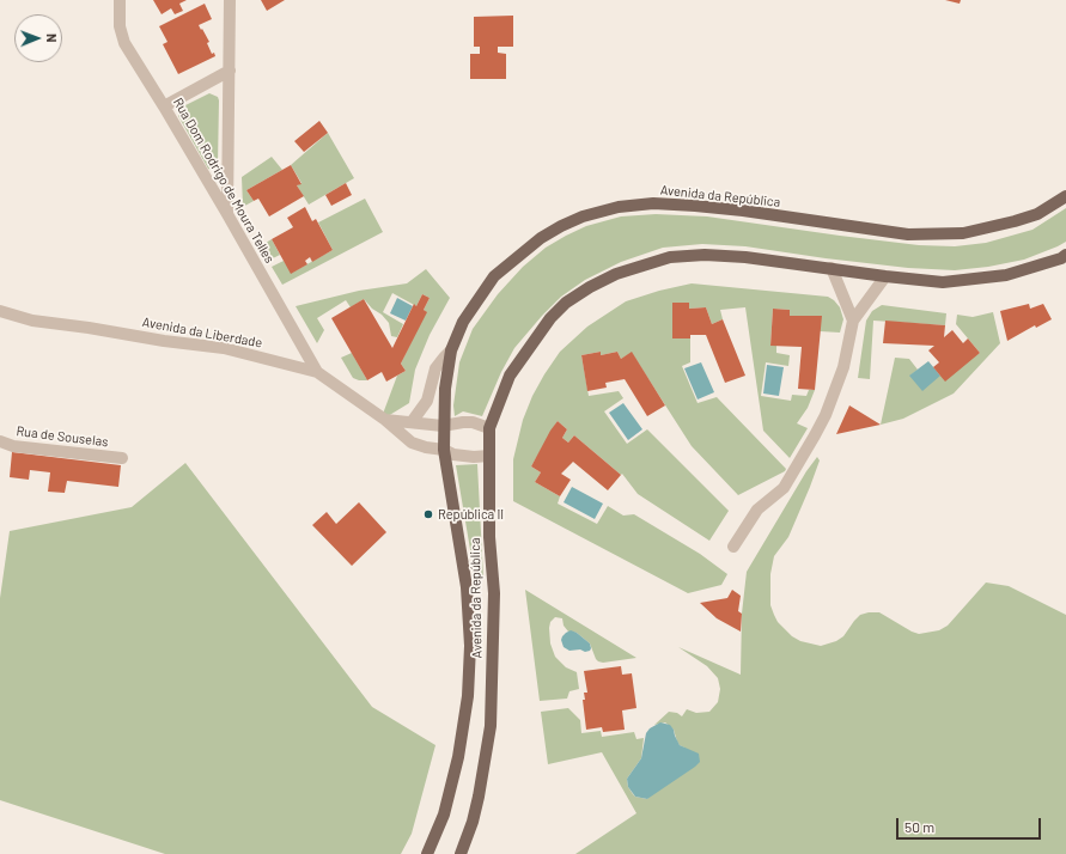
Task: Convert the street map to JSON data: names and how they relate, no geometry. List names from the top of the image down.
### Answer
{
  "streets": {
    "main road": ["Avenida da República"],
    "street": ["Rua Dom Rodrigo de Moura Telles", "Avenida da Liberdade", "Rua de Souselas"]
  },
  "crossings": [
    ["Rua Dom Rodrigo de Moura Telles", "Avenida da Liberdade"],
    ["Avenida da República", "Avenida da Liberdade"]
  ],
  "places": ["República II"],
  "scale_bar": "50 m",
  "north": "right"
}
